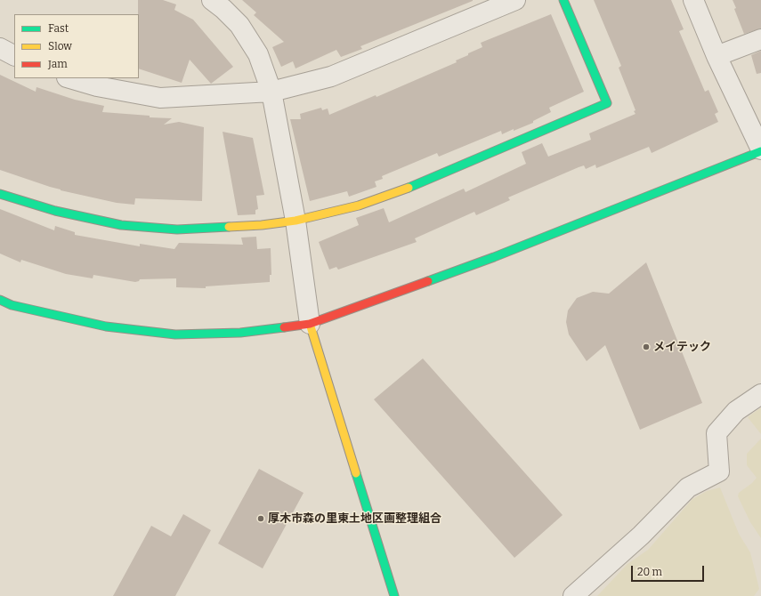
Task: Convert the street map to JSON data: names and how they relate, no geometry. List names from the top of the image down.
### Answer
{
  "places": ["メイテック", "厚木市森の里東土地区画整理組合"],
  "legend": ["Fast", "Slow", "Jam"],
  "scale_bar": "20 m"
}
